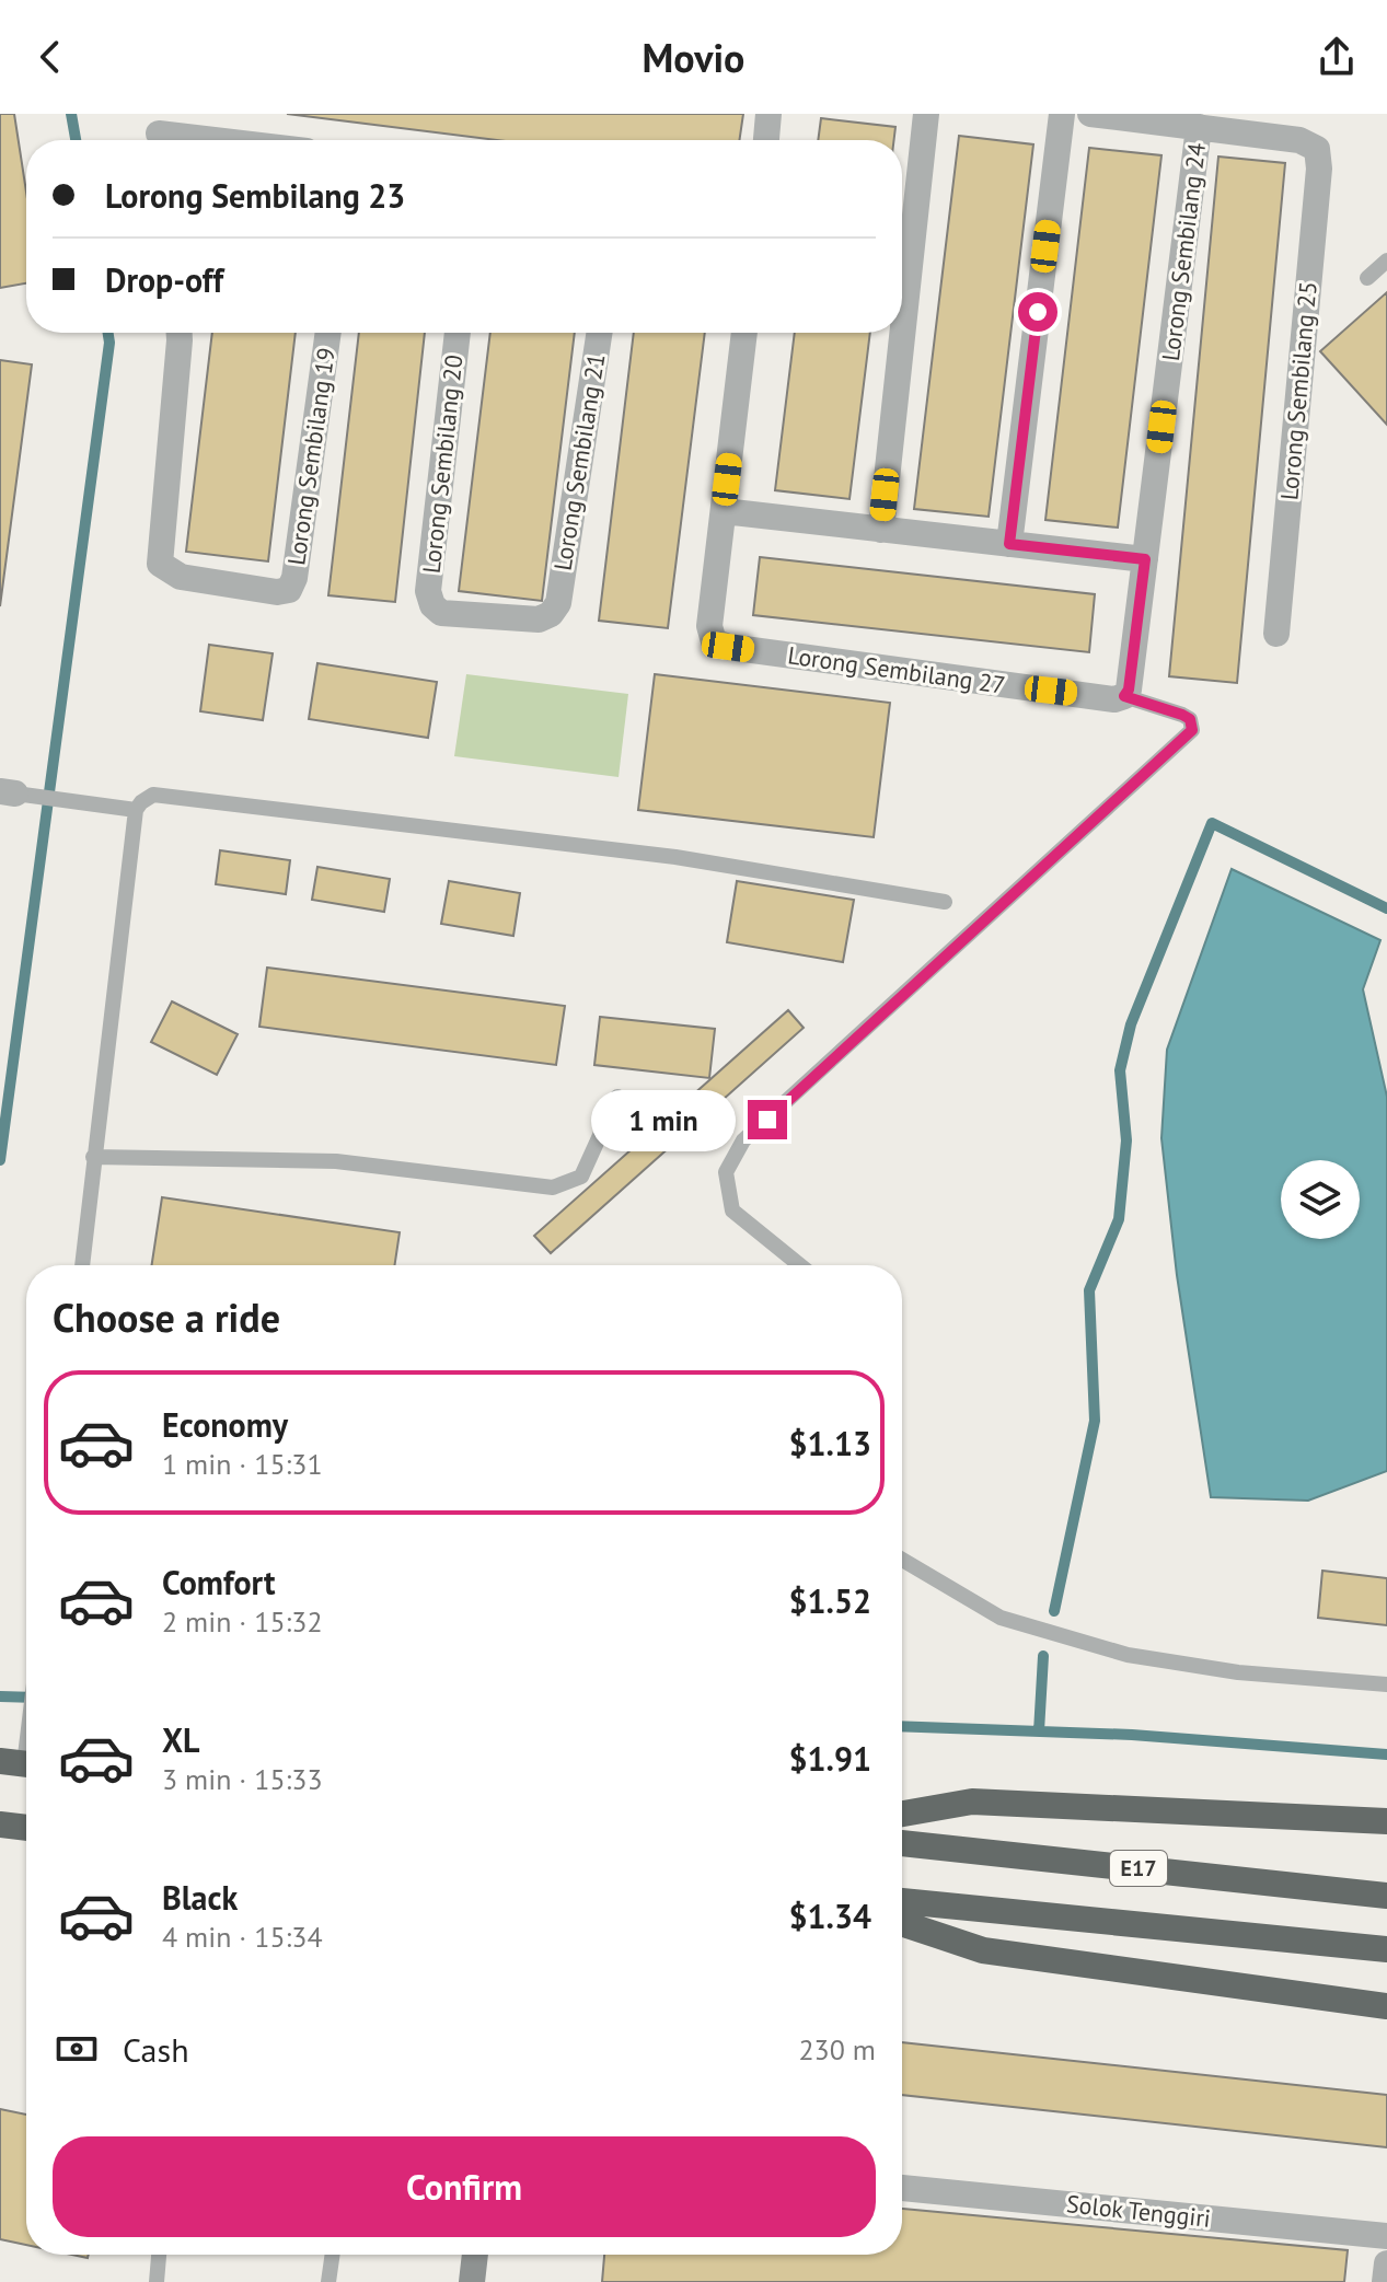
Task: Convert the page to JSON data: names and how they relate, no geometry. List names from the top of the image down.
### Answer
{
  "streets": {
    "highway": ["E17"],
    "street": [
      "Lorong Sembilang 24",
      "Lorong Sembilang 25",
      "Lorong Sembilang 19",
      "Lorong Sembilang 21",
      "Lorong Sembilang 20",
      "Lorong Sembilang 27",
      "Solok Tenggiri"
    ]
  },
  "crossings": [
    ["Lorong Sembilang 24", "Lorong Sembilang 25"],
    ["Lorong Sembilang 24", "Lorong Sembilang 27"],
    ["Lorong Sembilang 21", "Lorong Sembilang 20"]
  ],
  "page": {
    "header": "Movio",
    "banner": ["Lorong Sembilang 23", "Drop-off"],
    "bubble": "1 min",
    "heading": "Choose a ride",
    "list": [
      {
        "name": "Economy",
        "note": "1 min · 15:31",
        "value": "$1.13"
      },
      {
        "name": "Comfort",
        "note": "2 min · 15:32",
        "value": "$1.52"
      },
      {
        "name": "XL",
        "note": "3 min · 15:33",
        "value": "$1.91"
      },
      {
        "name": "Black",
        "note": "4 min · 15:34",
        "value": "$1.34"
      }
    ],
    "pay": ["Cash", "230 m"],
    "buttons": "Confirm"
  }
}
